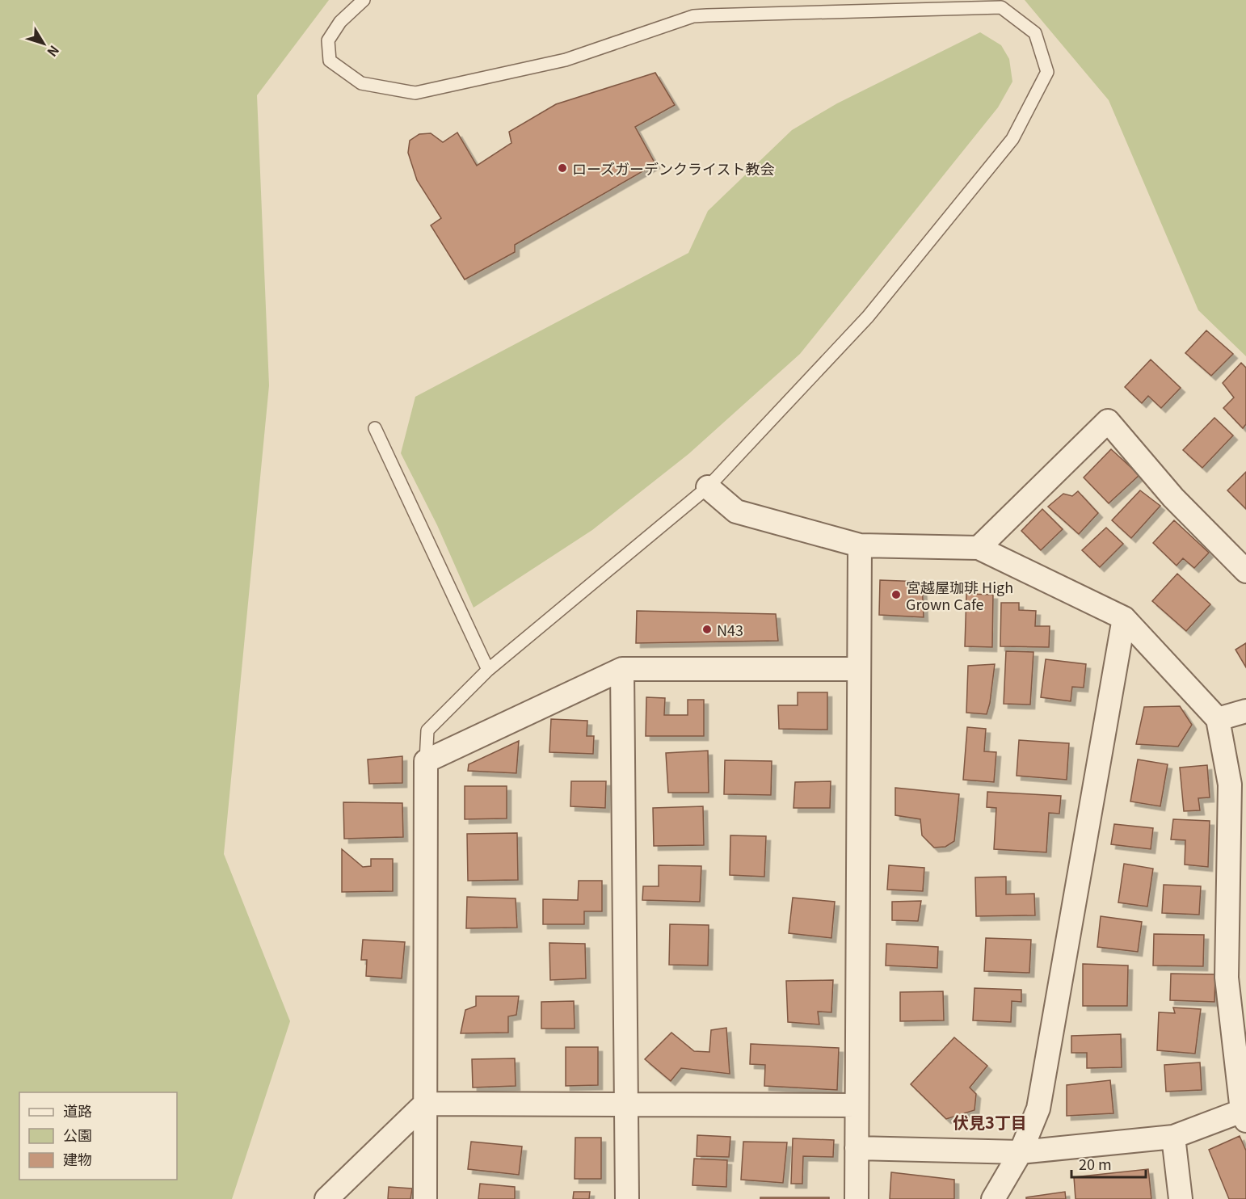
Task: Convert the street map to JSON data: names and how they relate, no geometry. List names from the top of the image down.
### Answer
{
  "districts": ["伏見3丁目"],
  "places": ["ローズガーデンクライスト教会", "宮越屋珈琲 High Grown Cafe", "N43"],
  "legend": ["道路", "公園", "建物"],
  "scale_bar": "20 m",
  "north": "bottom right"
}
